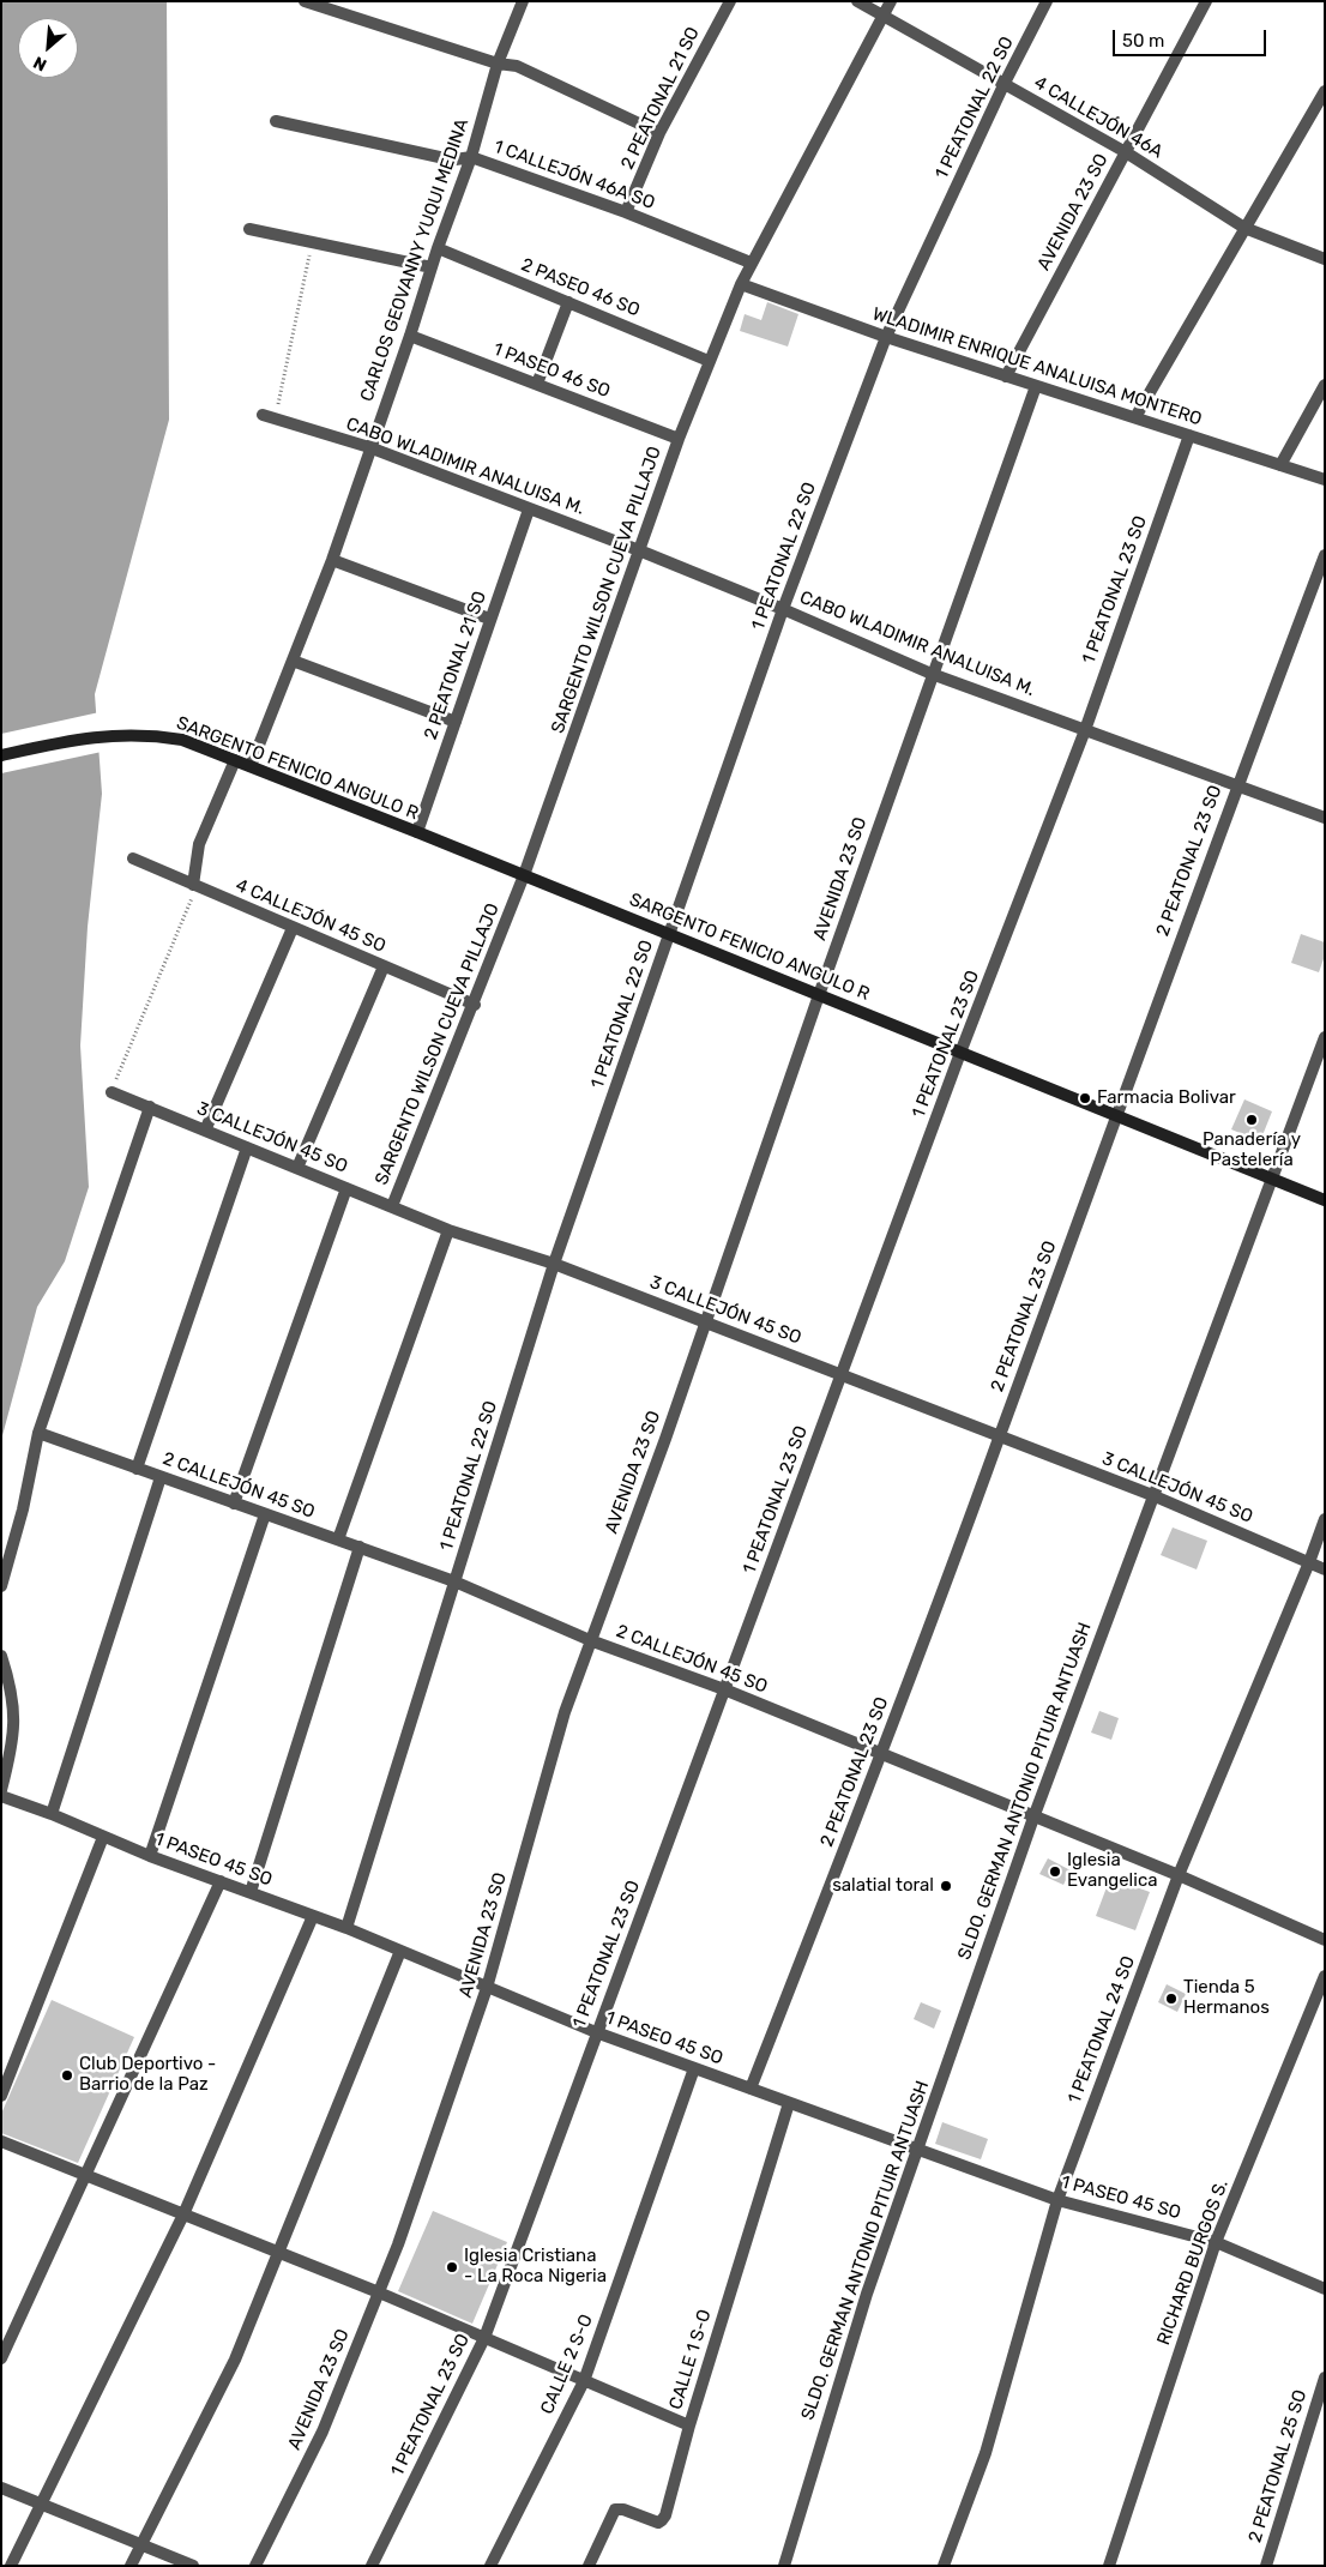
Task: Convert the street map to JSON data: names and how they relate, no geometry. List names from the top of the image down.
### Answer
{
  "streets": {
    "street": [
      "2 PEATONAL 21 SO",
      "1 PEATONAL 22 SO",
      "4 CALLEJÓN 46A",
      "1 CALLEJÓN 46A SO",
      "AVENIDA 23 SO",
      "CARLOS GEOVANNY YUQUI MEDINA",
      "2 PASEO 46 SO",
      "WLADIMIR ENRIQUE ANALUISA MONTERO",
      "1 PASEO 46 SO",
      "CABO WLADIMIR ANALUISA M.",
      "SARGENTO WILSON CUEVA PILLAJO",
      "1 PEATONAL 23 SO",
      "SARGENTO FENICIO ANGULO R",
      "2 PEATONAL 23 SO",
      "4 CALLEJÓN 45 SO",
      "3 CALLEJÓN 45 SO",
      "2 CALLEJÓN 45 SO",
      "SLDO. GERMAN ANTONIO PITUIR ANTUASH",
      "1 PASEO 45 SO",
      "1 PEATONAL 24 SO",
      "RICHARD BURGOS S.",
      "CALLE 1 S-O",
      "CALLE 2 S-O",
      "2 PEATONAL 25 SO"
    ]
  },
  "crossings": [
    ["2 PEATONAL 21 SO", "1 CALLEJÓN 46A SO"],
    ["2 PEATONAL 21 SO", "CABO WLADIMIR ANALUISA M."],
    ["2 PEATONAL 21 SO", "SARGENTO FENICIO ANGULO R"],
    ["1 PEATONAL 22 SO", "4 CALLEJÓN 46A"],
    ["1 PEATONAL 22 SO", "WLADIMIR ENRIQUE ANALUISA MONTERO"],
    ["1 PEATONAL 22 SO", "CABO WLADIMIR ANALUISA M."],
    ["1 PEATONAL 22 SO", "SARGENTO FENICIO ANGULO R"],
    ["1 PEATONAL 22 SO", "3 CALLEJÓN 45 SO"],
    ["1 PEATONAL 22 SO", "2 CALLEJÓN 45 SO"],
    ["1 PEATONAL 22 SO", "1 PASEO 45 SO"],
    ["4 CALLEJÓN 46A", "AVENIDA 23 SO"],
    ["4 CALLEJÓN 46A", "SARGENTO WILSON CUEVA PILLAJO"],
    ["1 CALLEJÓN 46A SO", "CARLOS GEOVANNY YUQUI MEDINA"],
    ["1 CALLEJÓN 46A SO", "SARGENTO WILSON CUEVA PILLAJO"],
    ["AVENIDA 23 SO", "WLADIMIR ENRIQUE ANALUISA MONTERO"],
    ["AVENIDA 23 SO", "CABO WLADIMIR ANALUISA M."],
    ["AVENIDA 23 SO", "SARGENTO FENICIO ANGULO R"],
    ["AVENIDA 23 SO", "3 CALLEJÓN 45 SO"],
    ["AVENIDA 23 SO", "2 CALLEJÓN 45 SO"],
    ["AVENIDA 23 SO", "1 PASEO 45 SO"],
    ["CARLOS GEOVANNY YUQUI MEDINA", "2 PASEO 46 SO"],
    ["CARLOS GEOVANNY YUQUI MEDINA", "1 PASEO 46 SO"],
    ["CARLOS GEOVANNY YUQUI MEDINA", "CABO WLADIMIR ANALUISA M."],
    ["CARLOS GEOVANNY YUQUI MEDINA", "SARGENTO FENICIO ANGULO R"],
    ["2 PASEO 46 SO", "SARGENTO WILSON CUEVA PILLAJO"],
    ["WLADIMIR ENRIQUE ANALUISA MONTERO", "SARGENTO WILSON CUEVA PILLAJO"],
    ["WLADIMIR ENRIQUE ANALUISA MONTERO", "1 PEATONAL 23 SO"],
    ["1 PASEO 46 SO", "SARGENTO WILSON CUEVA PILLAJO"],
    ["CABO WLADIMIR ANALUISA M.", "SARGENTO WILSON CUEVA PILLAJO"],
    ["CABO WLADIMIR ANALUISA M.", "1 PEATONAL 23 SO"],
    ["CABO WLADIMIR ANALUISA M.", "2 PEATONAL 23 SO"],
    ["SARGENTO WILSON CUEVA PILLAJO", "SARGENTO FENICIO ANGULO R"],
    ["SARGENTO WILSON CUEVA PILLAJO", "4 CALLEJÓN 45 SO"],
    ["SARGENTO WILSON CUEVA PILLAJO", "3 CALLEJÓN 45 SO"],
    ["1 PEATONAL 23 SO", "SARGENTO FENICIO ANGULO R"],
    ["1 PEATONAL 23 SO", "3 CALLEJÓN 45 SO"],
    ["1 PEATONAL 23 SO", "2 CALLEJÓN 45 SO"],
    ["1 PEATONAL 23 SO", "1 PASEO 45 SO"],
    ["SARGENTO FENICIO ANGULO R", "2 PEATONAL 23 SO"],
    ["SARGENTO FENICIO ANGULO R", "SLDO. GERMAN ANTONIO PITUIR ANTUASH"],
    ["2 PEATONAL 23 SO", "3 CALLEJÓN 45 SO"],
    ["2 PEATONAL 23 SO", "2 CALLEJÓN 45 SO"],
    ["2 PEATONAL 23 SO", "1 PASEO 45 SO"],
    ["3 CALLEJÓN 45 SO", "SLDO. GERMAN ANTONIO PITUIR ANTUASH"],
    ["3 CALLEJÓN 45 SO", "1 PEATONAL 24 SO"],
    ["2 CALLEJÓN 45 SO", "SLDO. GERMAN ANTONIO PITUIR ANTUASH"],
    ["2 CALLEJÓN 45 SO", "1 PEATONAL 24 SO"],
    ["SLDO. GERMAN ANTONIO PITUIR ANTUASH", "1 PASEO 45 SO"],
    ["1 PASEO 45 SO", "1 PEATONAL 24 SO"],
    ["1 PASEO 45 SO", "RICHARD BURGOS S."],
    ["1 PASEO 45 SO", "CALLE 1 S-O"],
    ["1 PASEO 45 SO", "CALLE 2 S-O"]
  ],
  "places": [
    "Farmacia Bolivar",
    "Panadería y Pastelería",
    "Iglesia Evangelica",
    "salatial toral",
    "Tienda 5 Hermanos",
    "Club Deportivo - Barrio de la Paz",
    "Iglesia Cristiana - La Roca Nigeria"
  ],
  "scale_bar": "50 m",
  "north": "bottom left"
}
